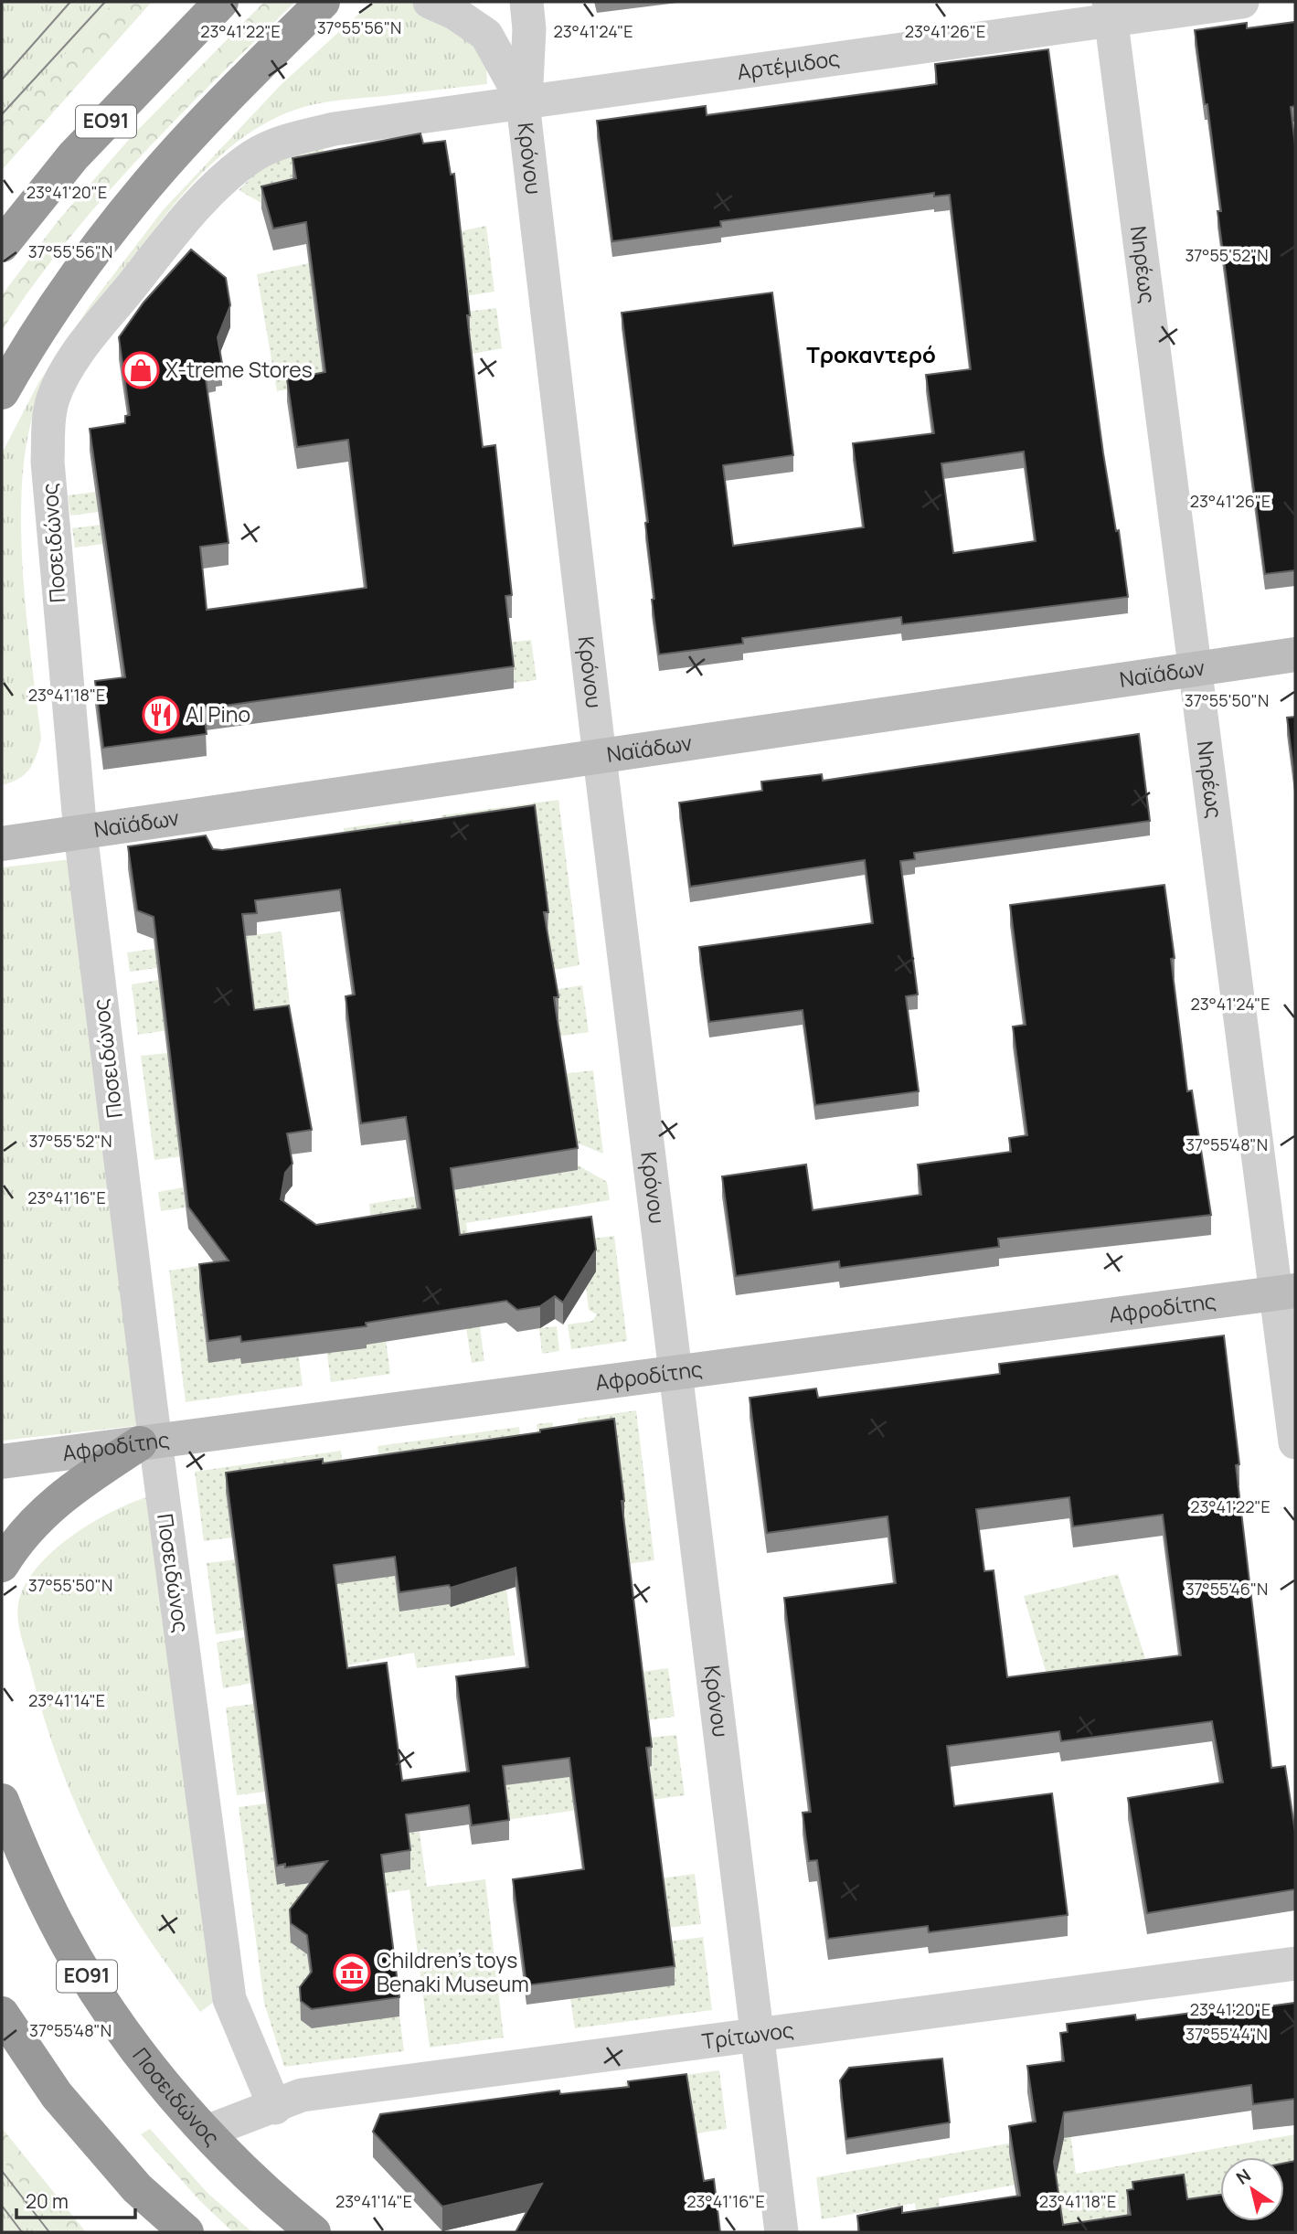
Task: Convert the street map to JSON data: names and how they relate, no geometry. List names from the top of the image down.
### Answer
{
  "streets": {
    "highway": ["ΕΟ91", "Ποσειδώνος"],
    "street": [
      "Αρτέμιδος",
      "Κρόνου",
      "Νηρέως",
      "Ναϊάδων",
      "Αφροδίτης",
      "Τρίτωνος"
    ]
  },
  "crossings": [
    ["Αρτέμιδος", "Κρόνου"],
    ["Αρτέμιδος", "Νηρέως"],
    ["Αρτέμιδος", "Ποσειδώνος"],
    ["Κρόνου", "Ναϊάδων"],
    ["Κρόνου", "Αφροδίτης"],
    ["Κρόνου", "Τρίτωνος"],
    ["Νηρέως", "Ναϊάδων"],
    ["Νηρέως", "Αφροδίτης"],
    ["Ποσειδώνος", "Ναϊάδων"],
    ["Ποσειδώνος", "Αφροδίτης"],
    ["Ποσειδώνος", "Τρίτωνος"]
  ],
  "districts": ["Τροκαντερό"],
  "places": {
    "shop": ["X-treme Stores"],
    "restaurant": ["Al Pino"],
    "museum": ["Children's toys Benaki Museum"]
  },
  "scale_bar": "20 m",
  "north": "top left",
  "coordinates": [
    "37°55'56\"N",
    "23°41'22\"E",
    "23°41'24\"E",
    "23°41'26\"E",
    "23°41'20\"E",
    "37°55'52\"N",
    "23°41'18\"E",
    "37°55'50\"N",
    "37°55'48\"N",
    "23°41'16\"E",
    "37°55'46\"N",
    "23°41'14\"E",
    "37°55'44\"N"
  ]
}
